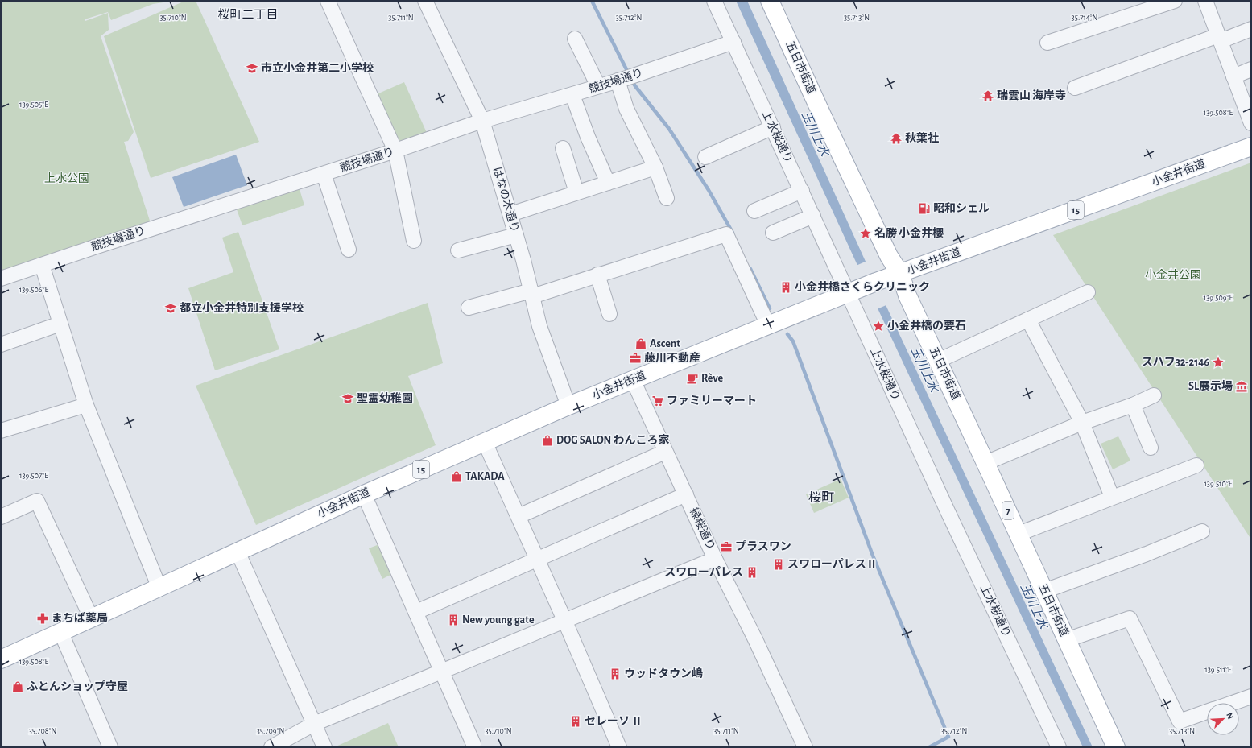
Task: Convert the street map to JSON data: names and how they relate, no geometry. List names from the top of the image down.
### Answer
{
  "streets": {
    "main road": [
      "五日市街道",
      "小金井街道",
      "15",
      "7"
    ],
    "street": [
      "競技場通り",
      "上水桜通り",
      "はなの木通り",
      "緑桜通り"
    ]
  },
  "crossings": [
    ["五日市街道", "小金井街道"],
    ["競技場通り", "上水桜通り"],
    ["競技場通り", "はなの木通り"],
    ["上水桜通り", "小金井街道"],
    ["小金井街道", "はなの木通り"],
    ["小金井街道", "緑桜通り"]
  ],
  "districts": ["桜町二丁目", "桜町"],
  "water": ["玉川上水"],
  "parks": ["上水公園", "小金井公園"],
  "places": {
    "school or university": ["市立小金井第二小学校", "都立小金井特別支援学校", "聖霊幼稚園"],
    "temple": ["瑞雲山 海岸寺", "秋葉社"],
    "fuel station": ["昭和シェル"],
    "place": ["名勝 小金井櫻", "小金井橋の要石", "スハフ32-2146"],
    "building": [
      "小金井橋さくらクリニック",
      "スワローパレスⅡ",
      "スワローパレス",
      "New young gate",
      "ウッドタウン嶋",
      "セレーソ Ⅱ"
    ],
    "shop": [
      "Ascent",
      "DOG SALON わんころ家",
      "TAKADA",
      "ふとんショップ守屋"
    ],
    "office": ["藤川不動産", "プラスワン"],
    "cafe": ["Rève"],
    "museum": ["SL展示場"],
    "supermarket": ["ファミリーマート"],
    "pharmacy": ["まちば薬局"]
  },
  "north": "top right",
  "coordinates": [
    "35.710°N",
    "35.711°N",
    "35.712°N",
    "35.713°N",
    "35.714°N",
    "139.505°E",
    "139.508°E",
    "139.506°E",
    "139.509°E",
    "139.507°E",
    "139.510°E",
    "139.511°E",
    "35.708°N",
    "35.709°N"
  ]
}
